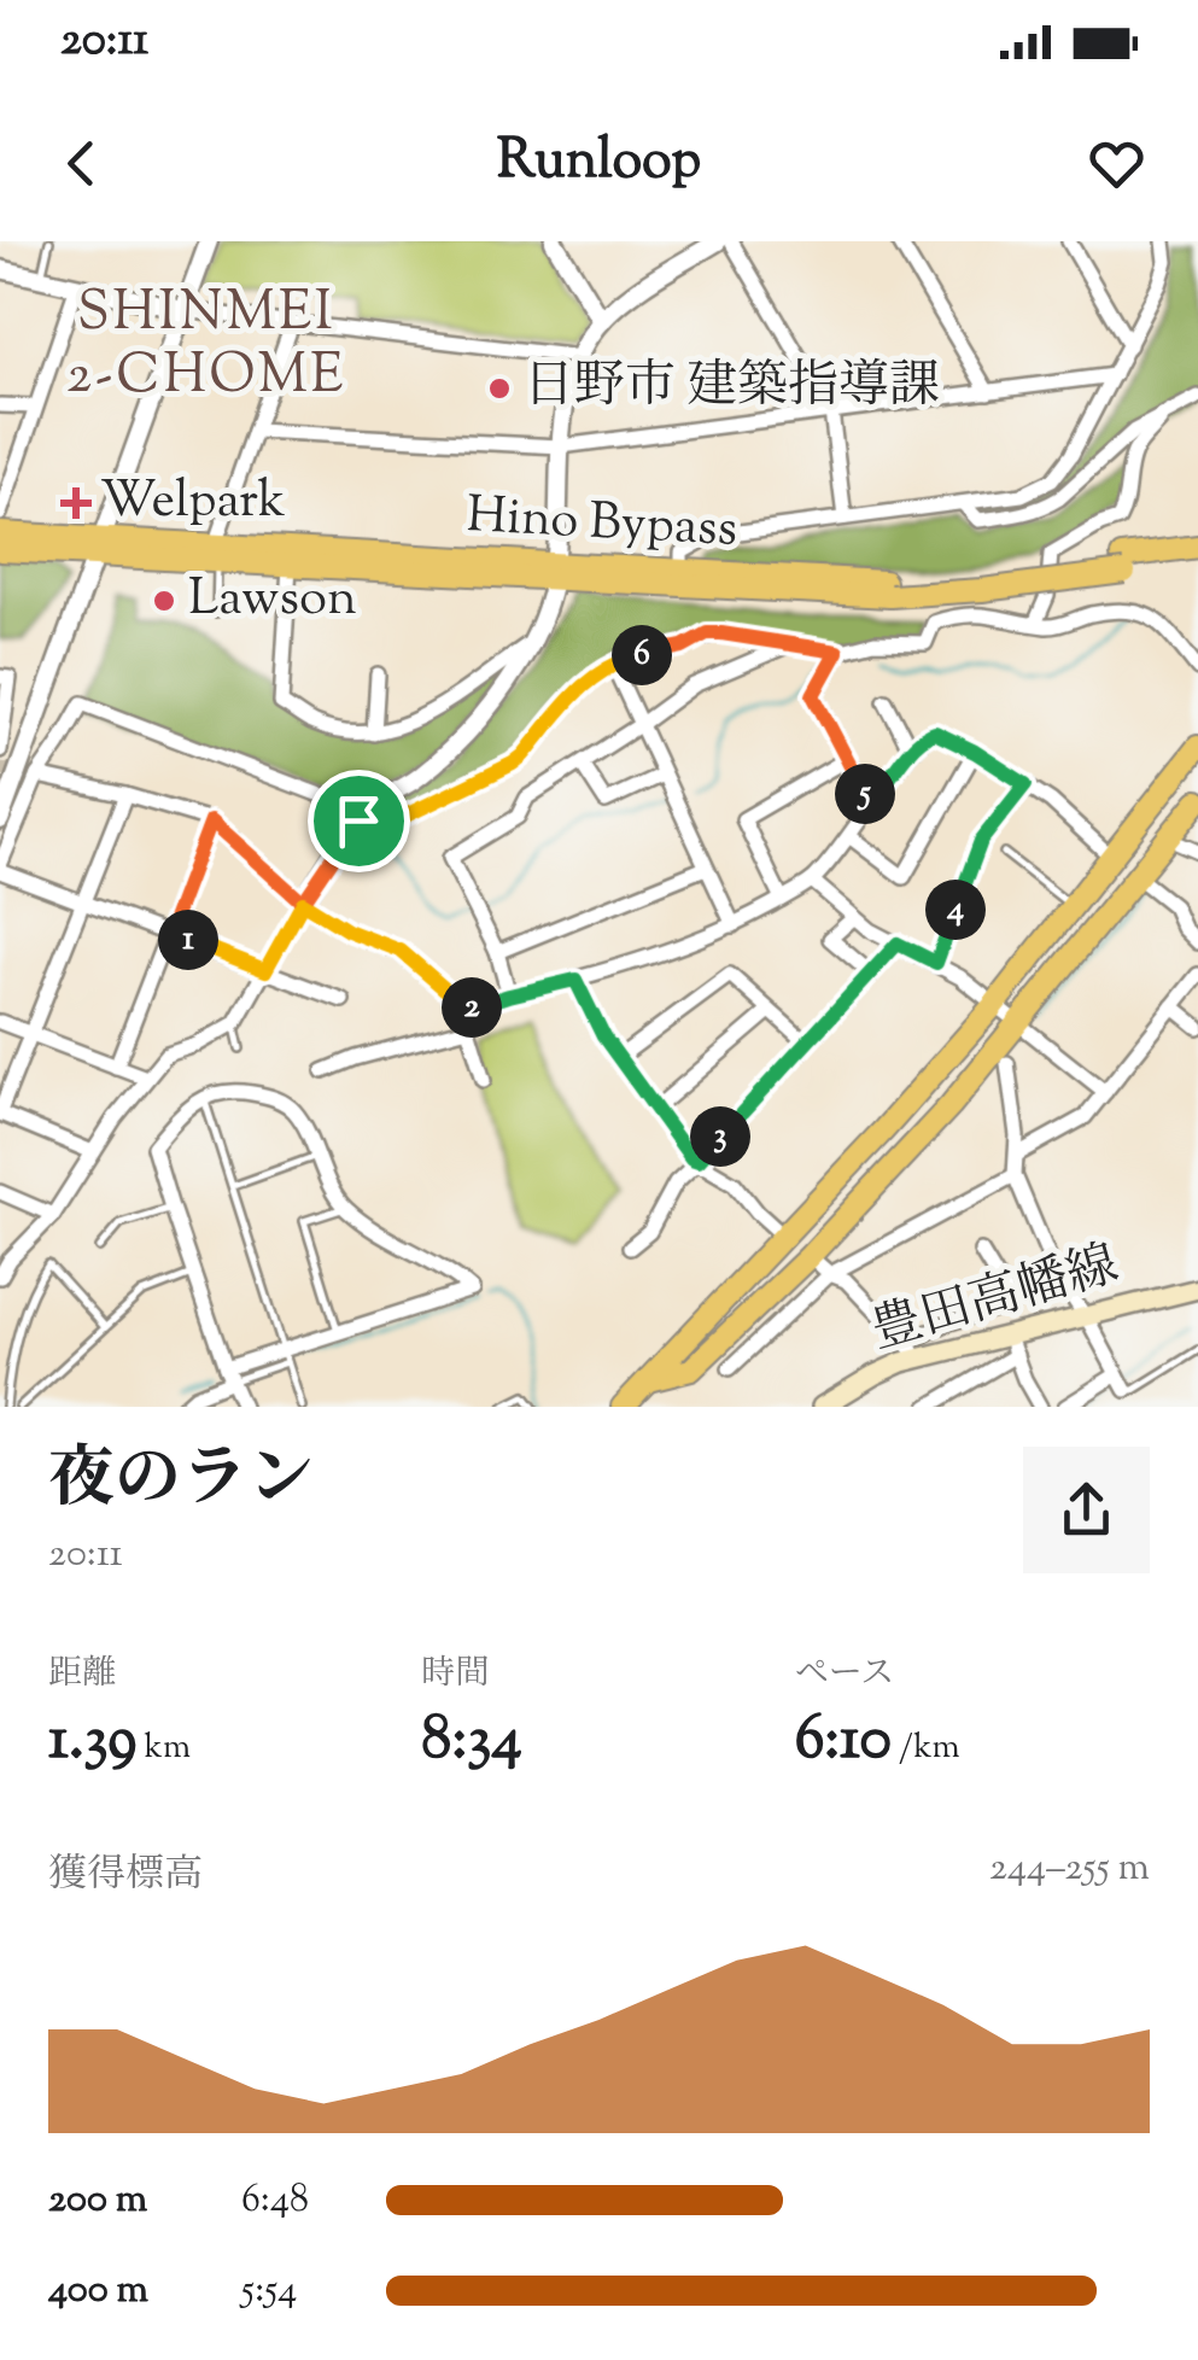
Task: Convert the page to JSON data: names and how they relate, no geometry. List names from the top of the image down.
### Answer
{
  "streets": {
    "highway": ["Hino Bypass"],
    "main road": ["豊田高幡線"]
  },
  "districts": ["SHINMEI 2-CHOME"],
  "places": {
    "other": ["日野市 建築指導課", "Lawson"],
    "health": ["Welpark"]
  },
  "page": {
    "status": "20:11",
    "header": "Runloop",
    "pins": [
      "6",
      "5",
      "4",
      "1",
      "2",
      "3"
    ],
    "heading": ["夜のラン", "20:11"],
    "stats": [
      ["距離", "1.39 km"],
      ["時間", "8:34"],
      ["ペース", "6:10 /km"]
    ],
    "chart": ["獲得標高", "244–255 m"],
    "list": [
      {
        "name": "200 m",
        "note": "6:48"
      },
      {
        "name": "400 m",
        "note": "5:54"
      }
    ]
  }
}
